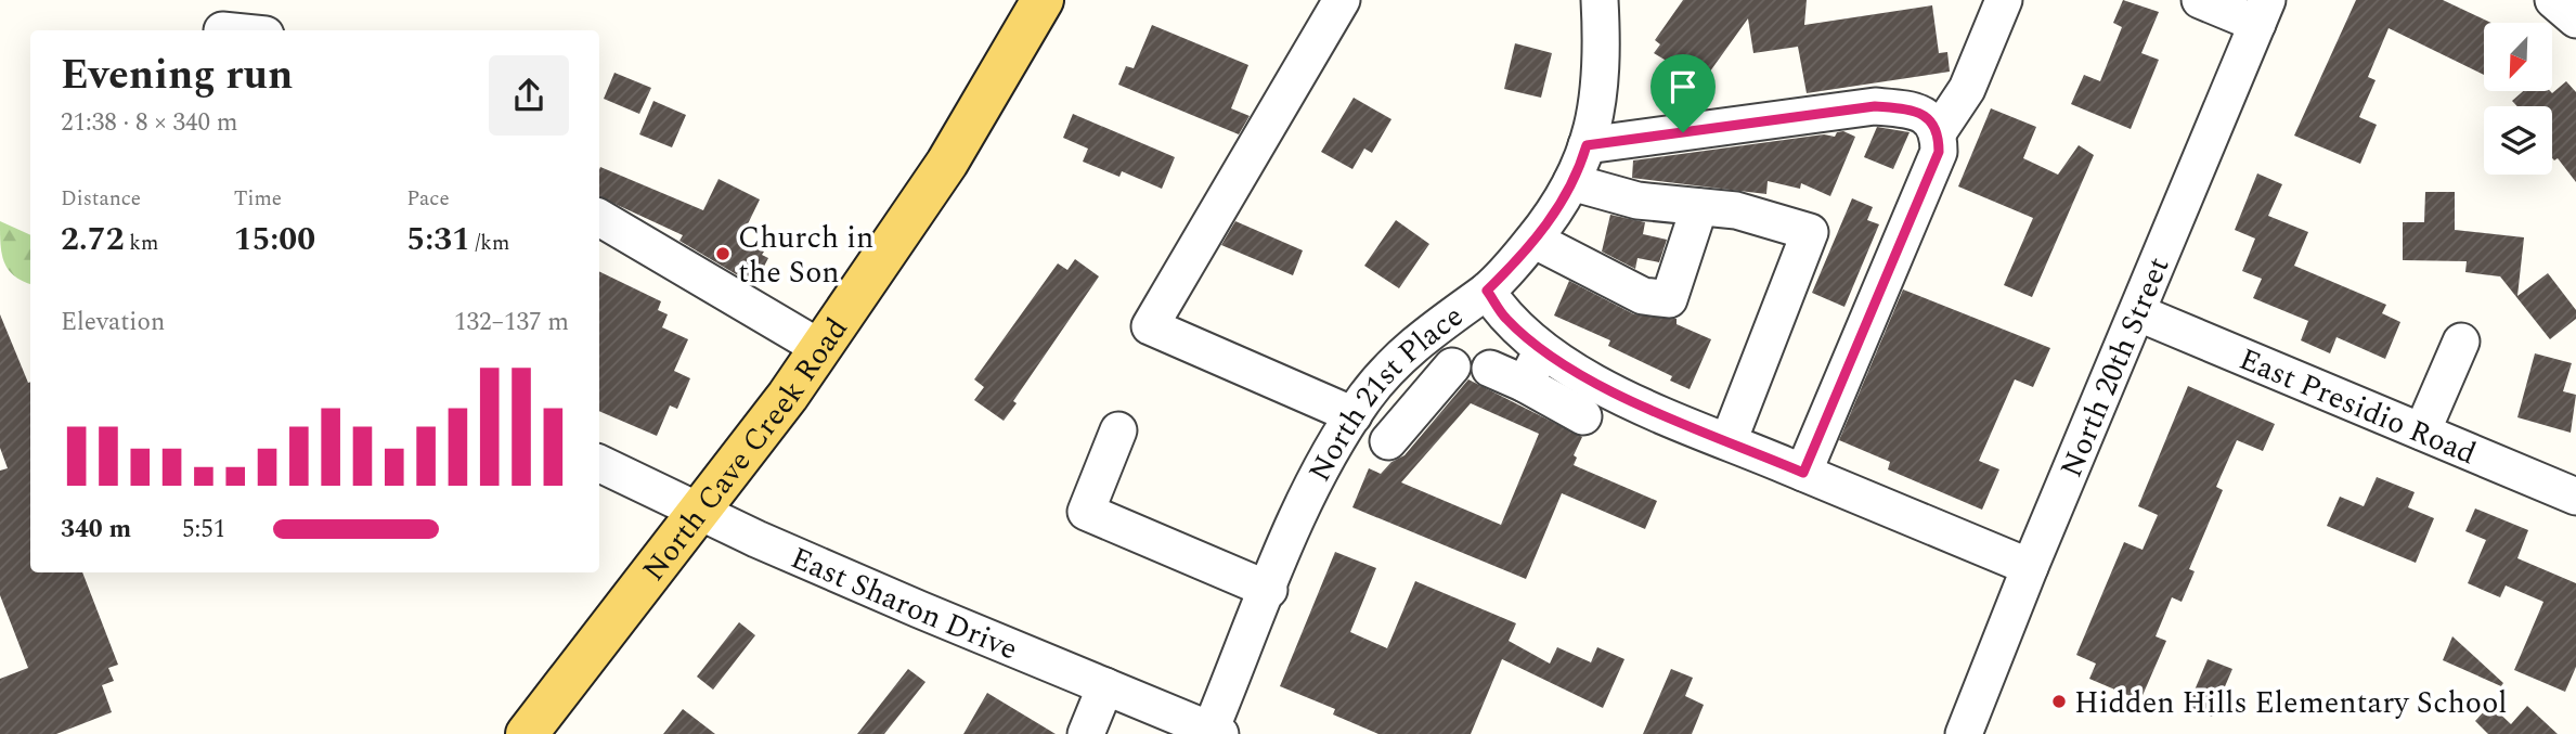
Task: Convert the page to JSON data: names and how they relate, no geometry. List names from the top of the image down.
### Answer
{
  "streets": {
    "main road": ["North Cave Creek Road"],
    "street": [
      "North 20th Street",
      "North 21st Place",
      "East Presidio Road",
      "East Sharon Drive"
    ]
  },
  "crossings": [
    ["North 20th Street", "East Presidio Road"],
    ["North 21st Place", "East Sharon Drive"],
    ["North Cave Creek Road", "East Sharon Drive"]
  ],
  "places": ["Church in the Son", "Hidden Hills Elementary School"],
  "north": "bottom left",
  "page": {
    "heading": ["Evening run", "21:38 · 8 × 340 m"],
    "stats": [
      ["Distance", "2.72 km"],
      ["Time", "15:00"],
      ["Pace", "5:31 /km"]
    ],
    "chart": ["Elevation", "132–137 m"],
    "list": [
      {
        "name": "340 m",
        "note": "5:51"
      }
    ]
  }
}
